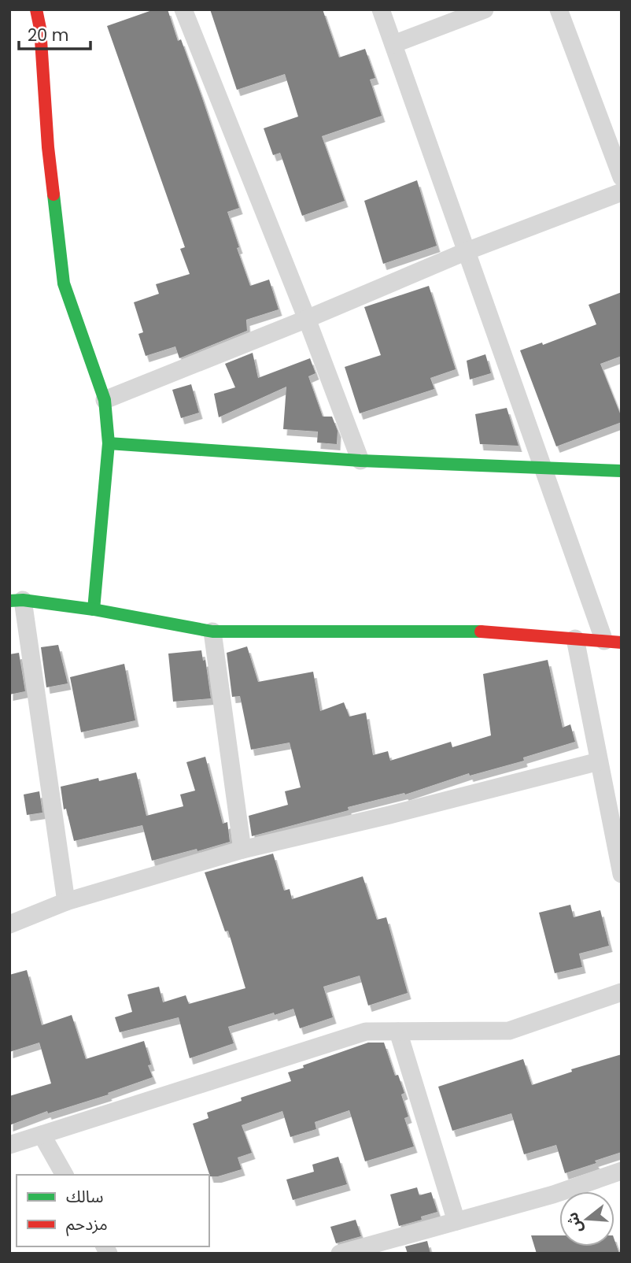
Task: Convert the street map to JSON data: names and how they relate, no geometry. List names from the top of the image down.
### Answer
{
  "legend": ["سالك", "مزدحم"],
  "scale_bar": "20 m",
  "north": "left"
}
